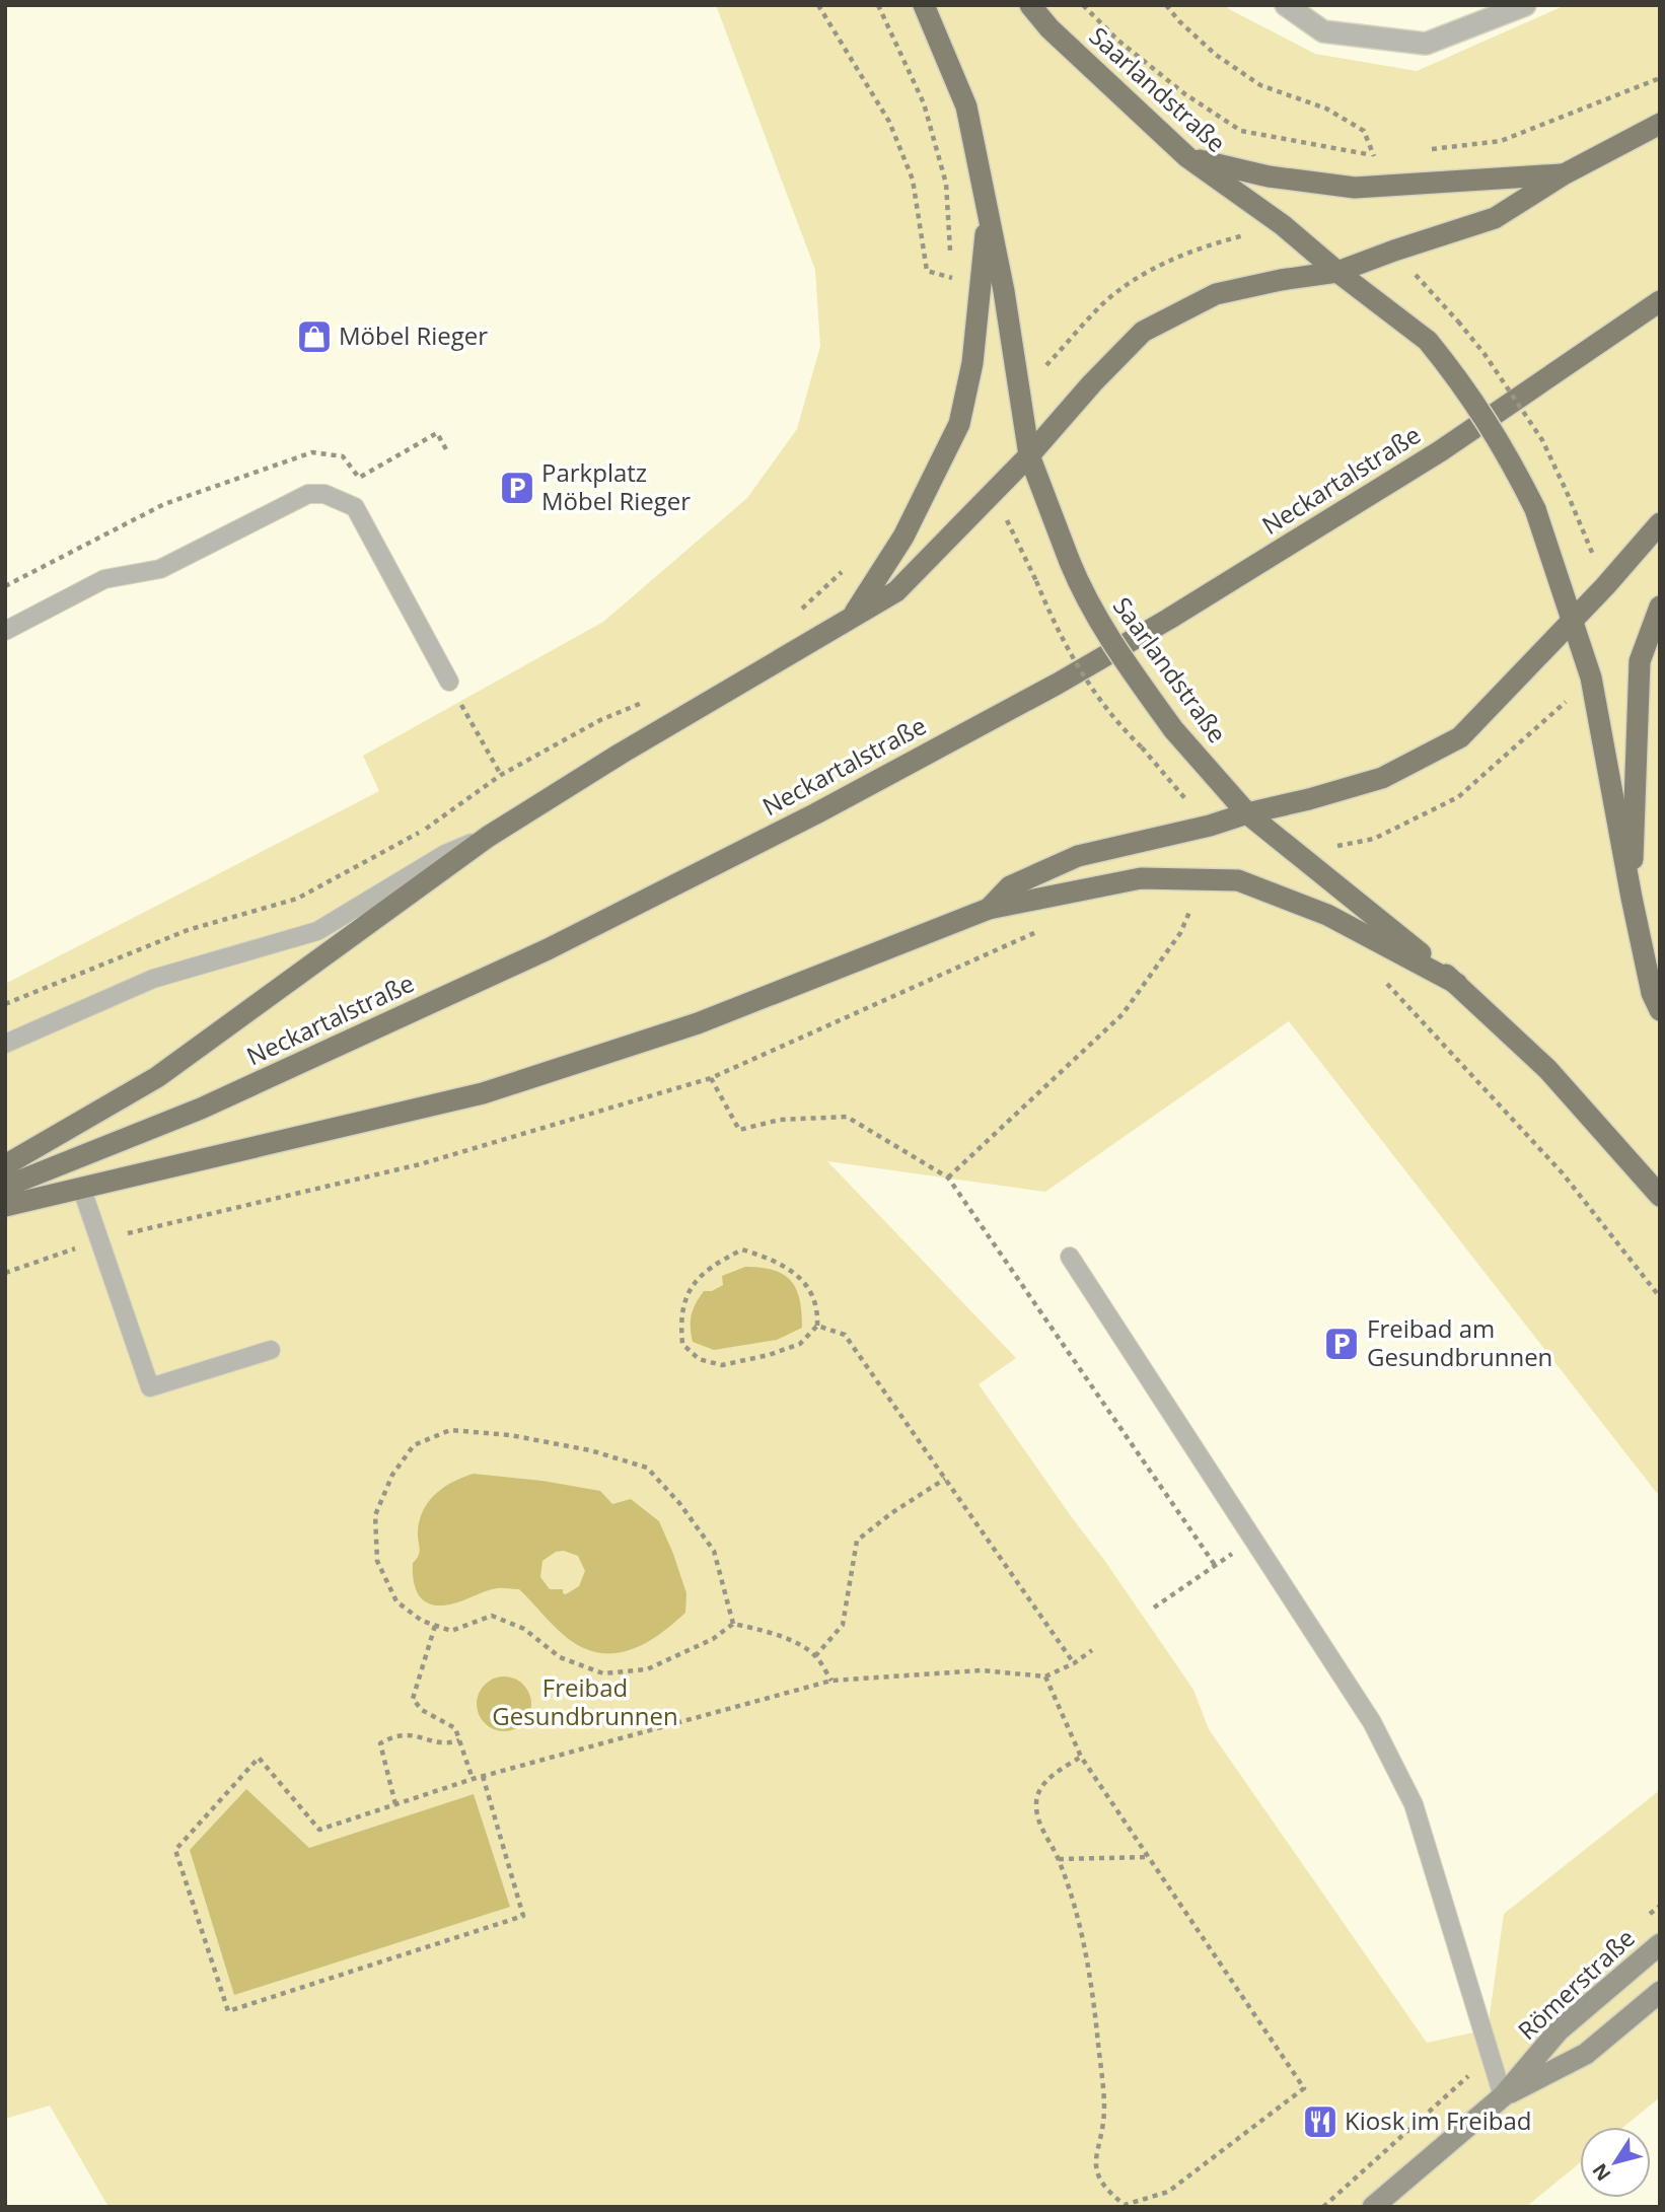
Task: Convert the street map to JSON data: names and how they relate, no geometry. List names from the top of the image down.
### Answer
{
  "streets": {
    "main road": ["Saarlandstraße", "Neckartalstraße", "Römerstraße"]
  },
  "parks": ["Freibad Gesundbrunnen"],
  "places": {
    "shop": ["Möbel Rieger"],
    "parking": ["Parkplatz Möbel Rieger", "Freibad am Gesundbrunnen"],
    "restaurant": ["Kiosk im Freibad"]
  },
  "north": "bottom left"
}
